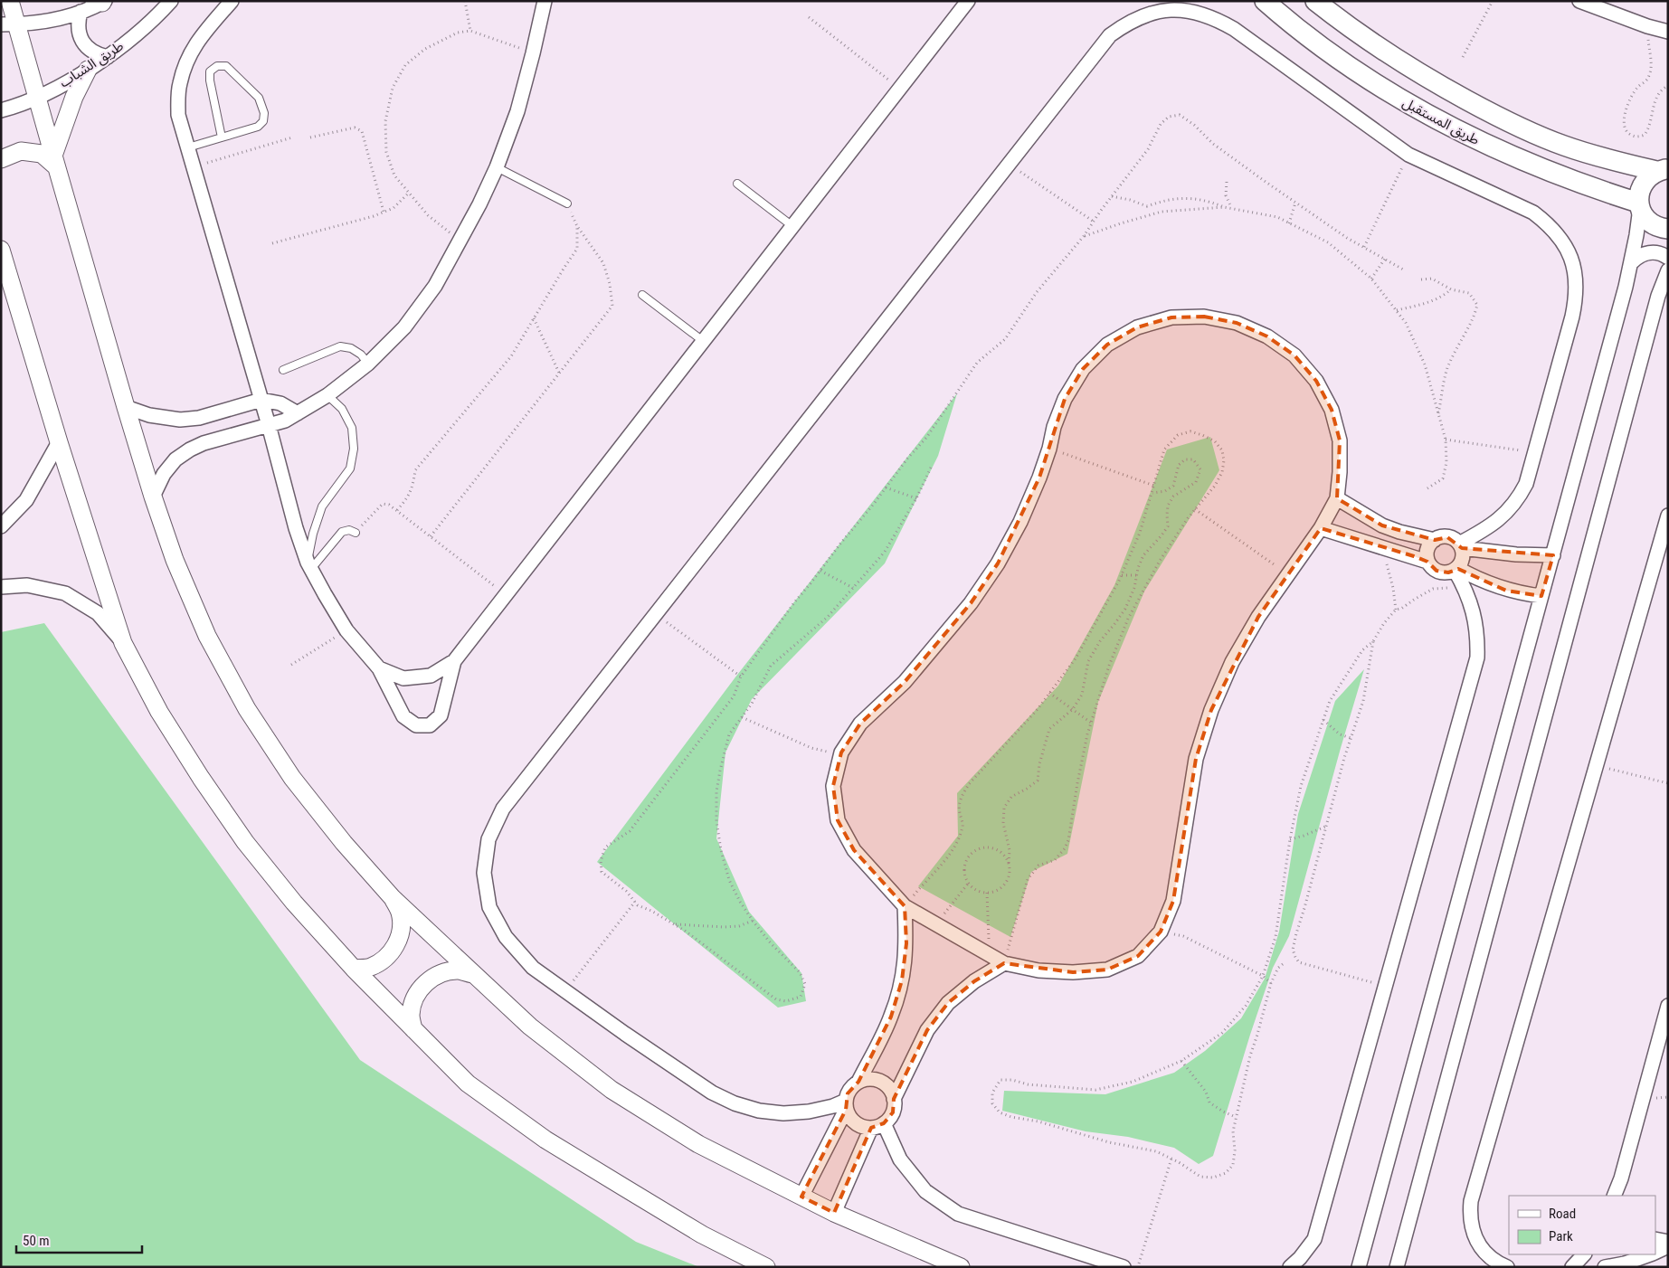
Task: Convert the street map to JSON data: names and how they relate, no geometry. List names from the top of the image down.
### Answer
{
  "streets": {
    "main road": ["طريق المستقبل"],
    "street": ["طريق الشباب"]
  },
  "legend": ["Road", "Park"],
  "scale_bar": "50 m"
}
